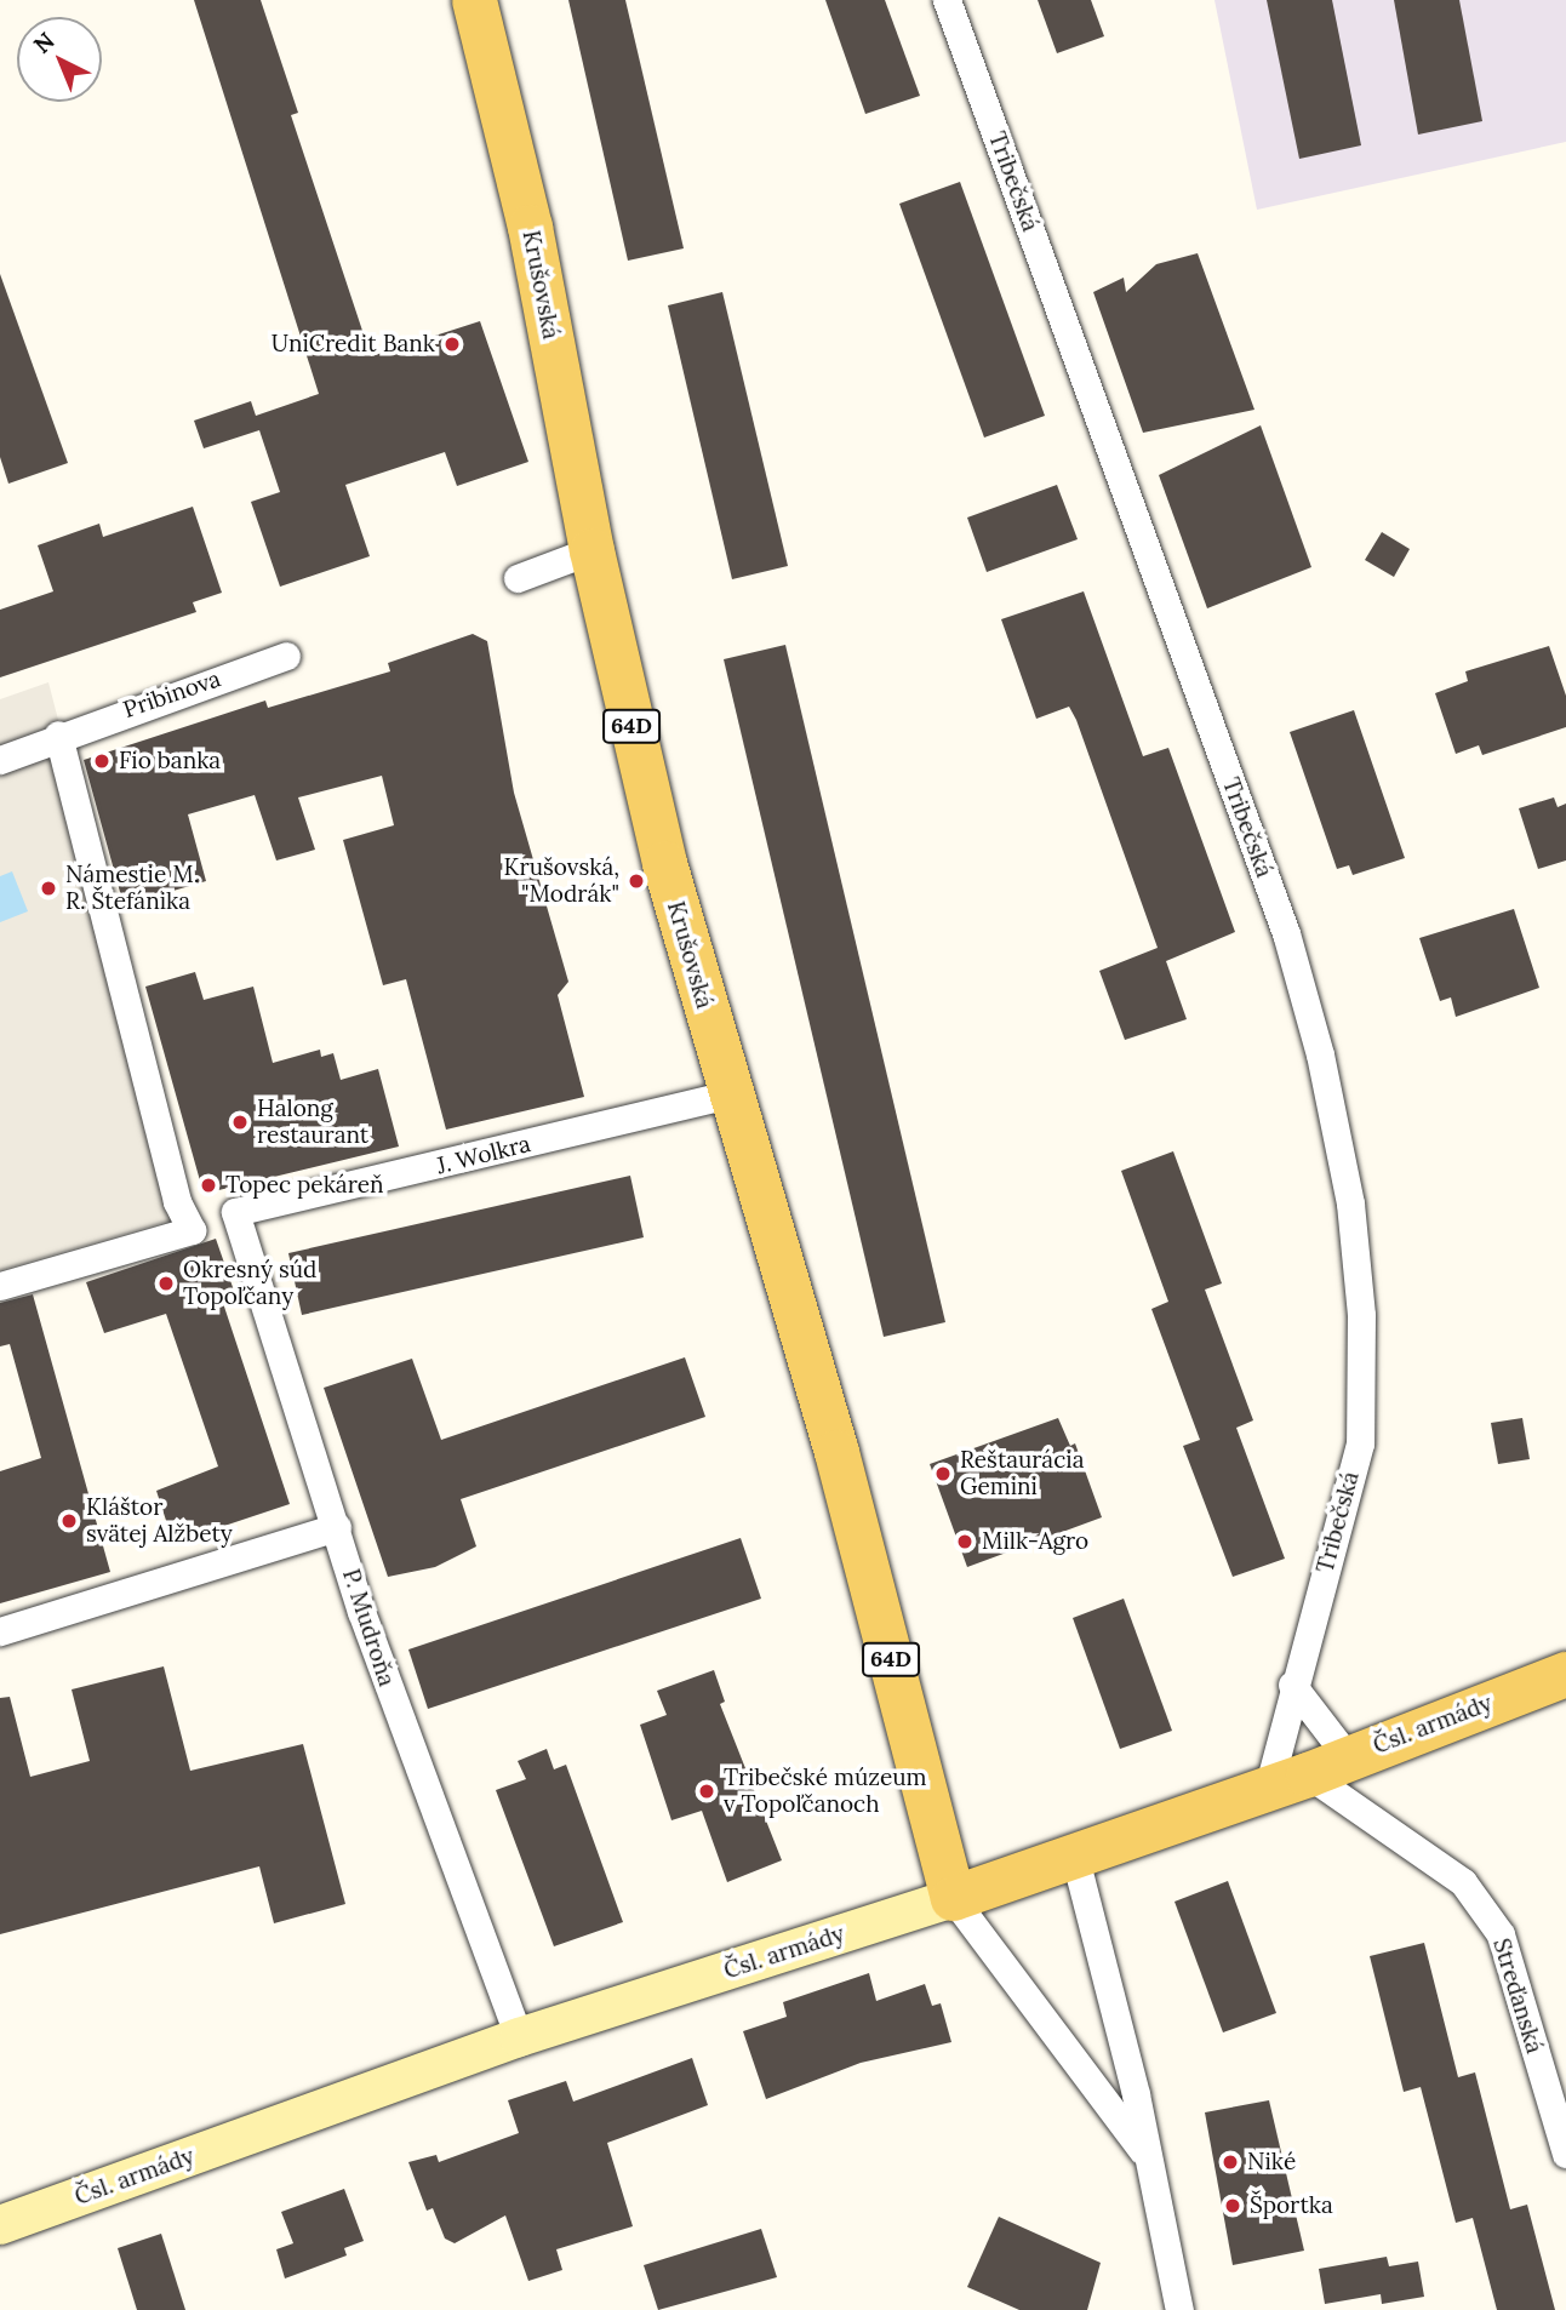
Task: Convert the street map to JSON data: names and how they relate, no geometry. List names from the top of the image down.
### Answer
{
  "streets": {
    "main road": ["Krušovská", "64D", "Čsl. armády"],
    "street": [
      "Tribečská",
      "Pribinova",
      "J. Wolkra",
      "P. Mudroňa",
      "Streďanská"
    ]
  },
  "crossings": [
    ["Tribečská", "Čsl. armády"],
    ["Tribečská", "Streďanská"],
    ["Krušovská", "J. Wolkra"],
    ["Krušovská", "Čsl. armády"],
    ["J. Wolkra", "P. Mudroňa"],
    ["P. Mudroňa", "Čsl. armády"],
    ["Čsl. armády", "Streďanská"]
  ],
  "places": [
    "UniCredit Bank",
    "Fio banka",
    "Krušovská, \"Modrák\"",
    "Námestie M. R. Štefánika",
    "Halong restaurant",
    "Topec pekáreň",
    "Okresný súd Topoľčany",
    "Reštaurácia Gemini",
    "Kláštor svätej Alžbety",
    "Milk-Agro",
    "Tribečské múzeum v Topoľčanoch",
    "Niké",
    "Športka"
  ],
  "north": "top left"
}
